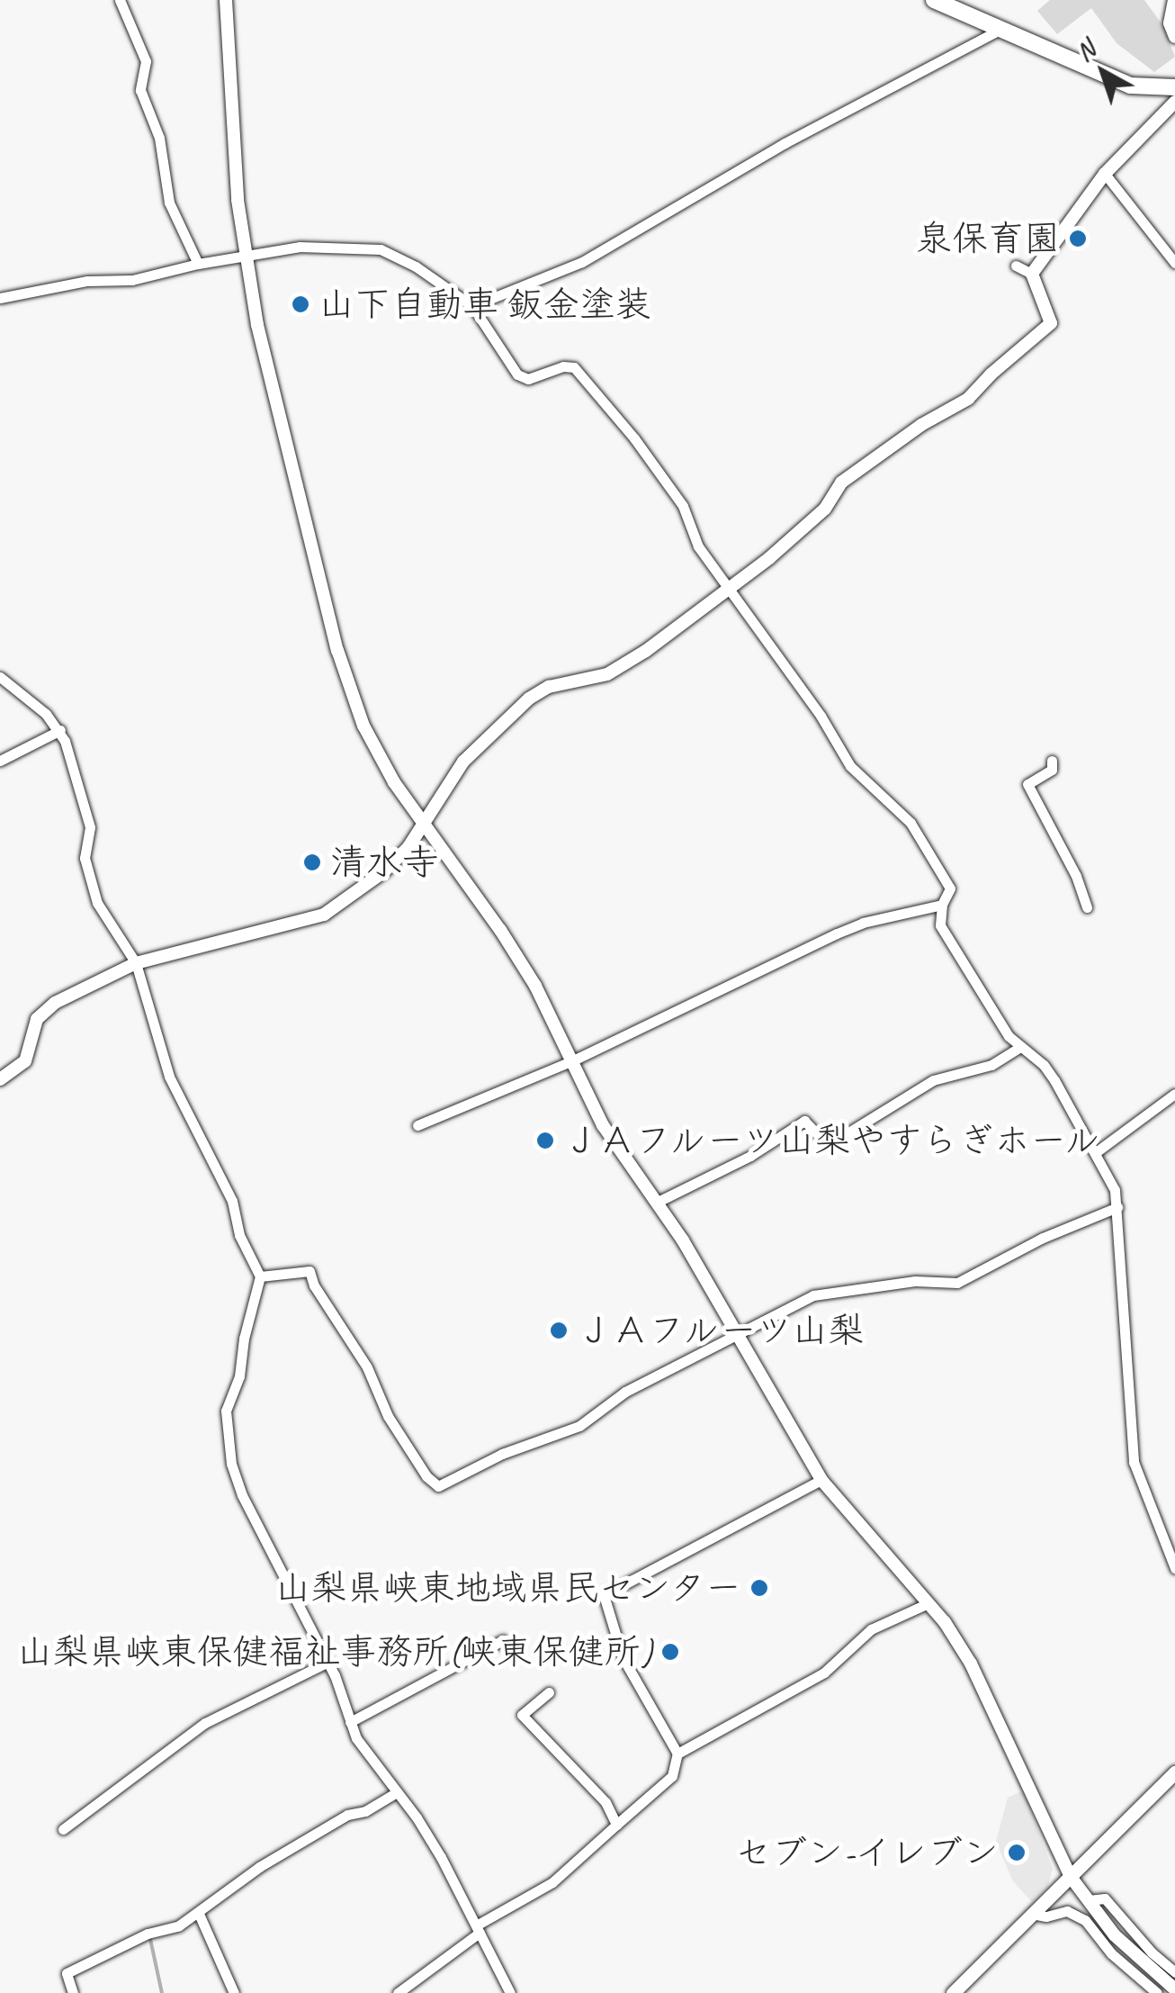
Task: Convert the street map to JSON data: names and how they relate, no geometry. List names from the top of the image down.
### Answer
{
  "places": [
    "泉保育園",
    "山下自動車 鈑金塗装",
    "清水寺",
    "ＪＡフルーツ山梨やすらぎホール",
    "ＪＡフルーツ山梨",
    "山梨県峡東地域県民センター",
    "山梨県峡東保健福祉事務所(峡東保健所)",
    "セブン-イレブン"
  ],
  "north": "top left"
}
